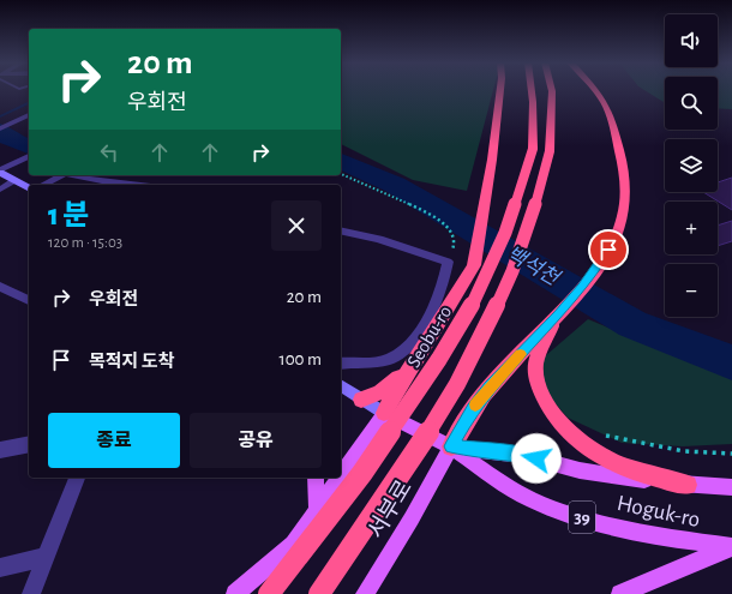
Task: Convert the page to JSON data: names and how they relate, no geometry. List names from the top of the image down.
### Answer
{
  "streets": {
    "highway": ["Seobu-ro"],
    "main road": ["서부로", "Hoguk-ro", "39"]
  },
  "crossings": [
    ["서부로", "Hoguk-ro"],
    ["Hoguk-ro", "39"]
  ],
  "water": ["백석천"],
  "page": {
    "map_buttons": ["+", "−"],
    "turn": ["20 m", "우회전"],
    "heading": ["1 분", "120 m · 15:03"],
    "list": [
      {
        "name": "우회전",
        "value": "20 m"
      },
      {
        "name": "목적지 도착",
        "value": "100 m"
      }
    ],
    "buttons": ["종료", "공유"]
  }
}
